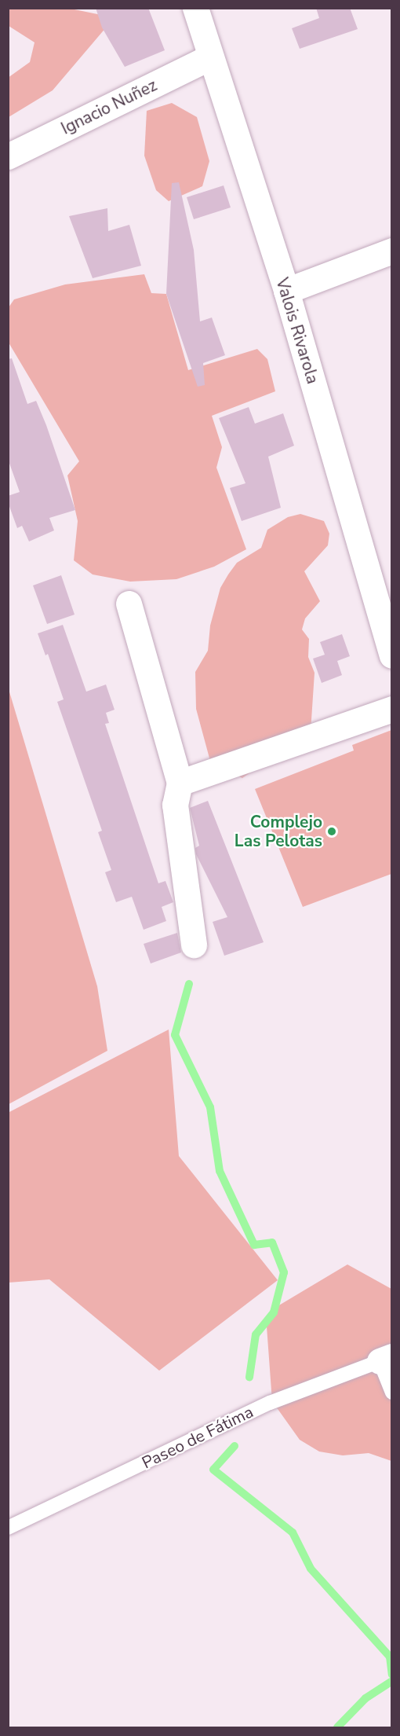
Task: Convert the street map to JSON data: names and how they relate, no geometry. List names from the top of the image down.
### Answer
{
  "streets": {
    "street": ["Ignacio Nuñez", "Valois Rivarola"],
    "lane": ["Paseo de Fátima"]
  },
  "crossings": [
    ["Ignacio Nuñez", "Valois Rivarola"]
  ],
  "places": ["Complejo Las Pelotas"]
}
